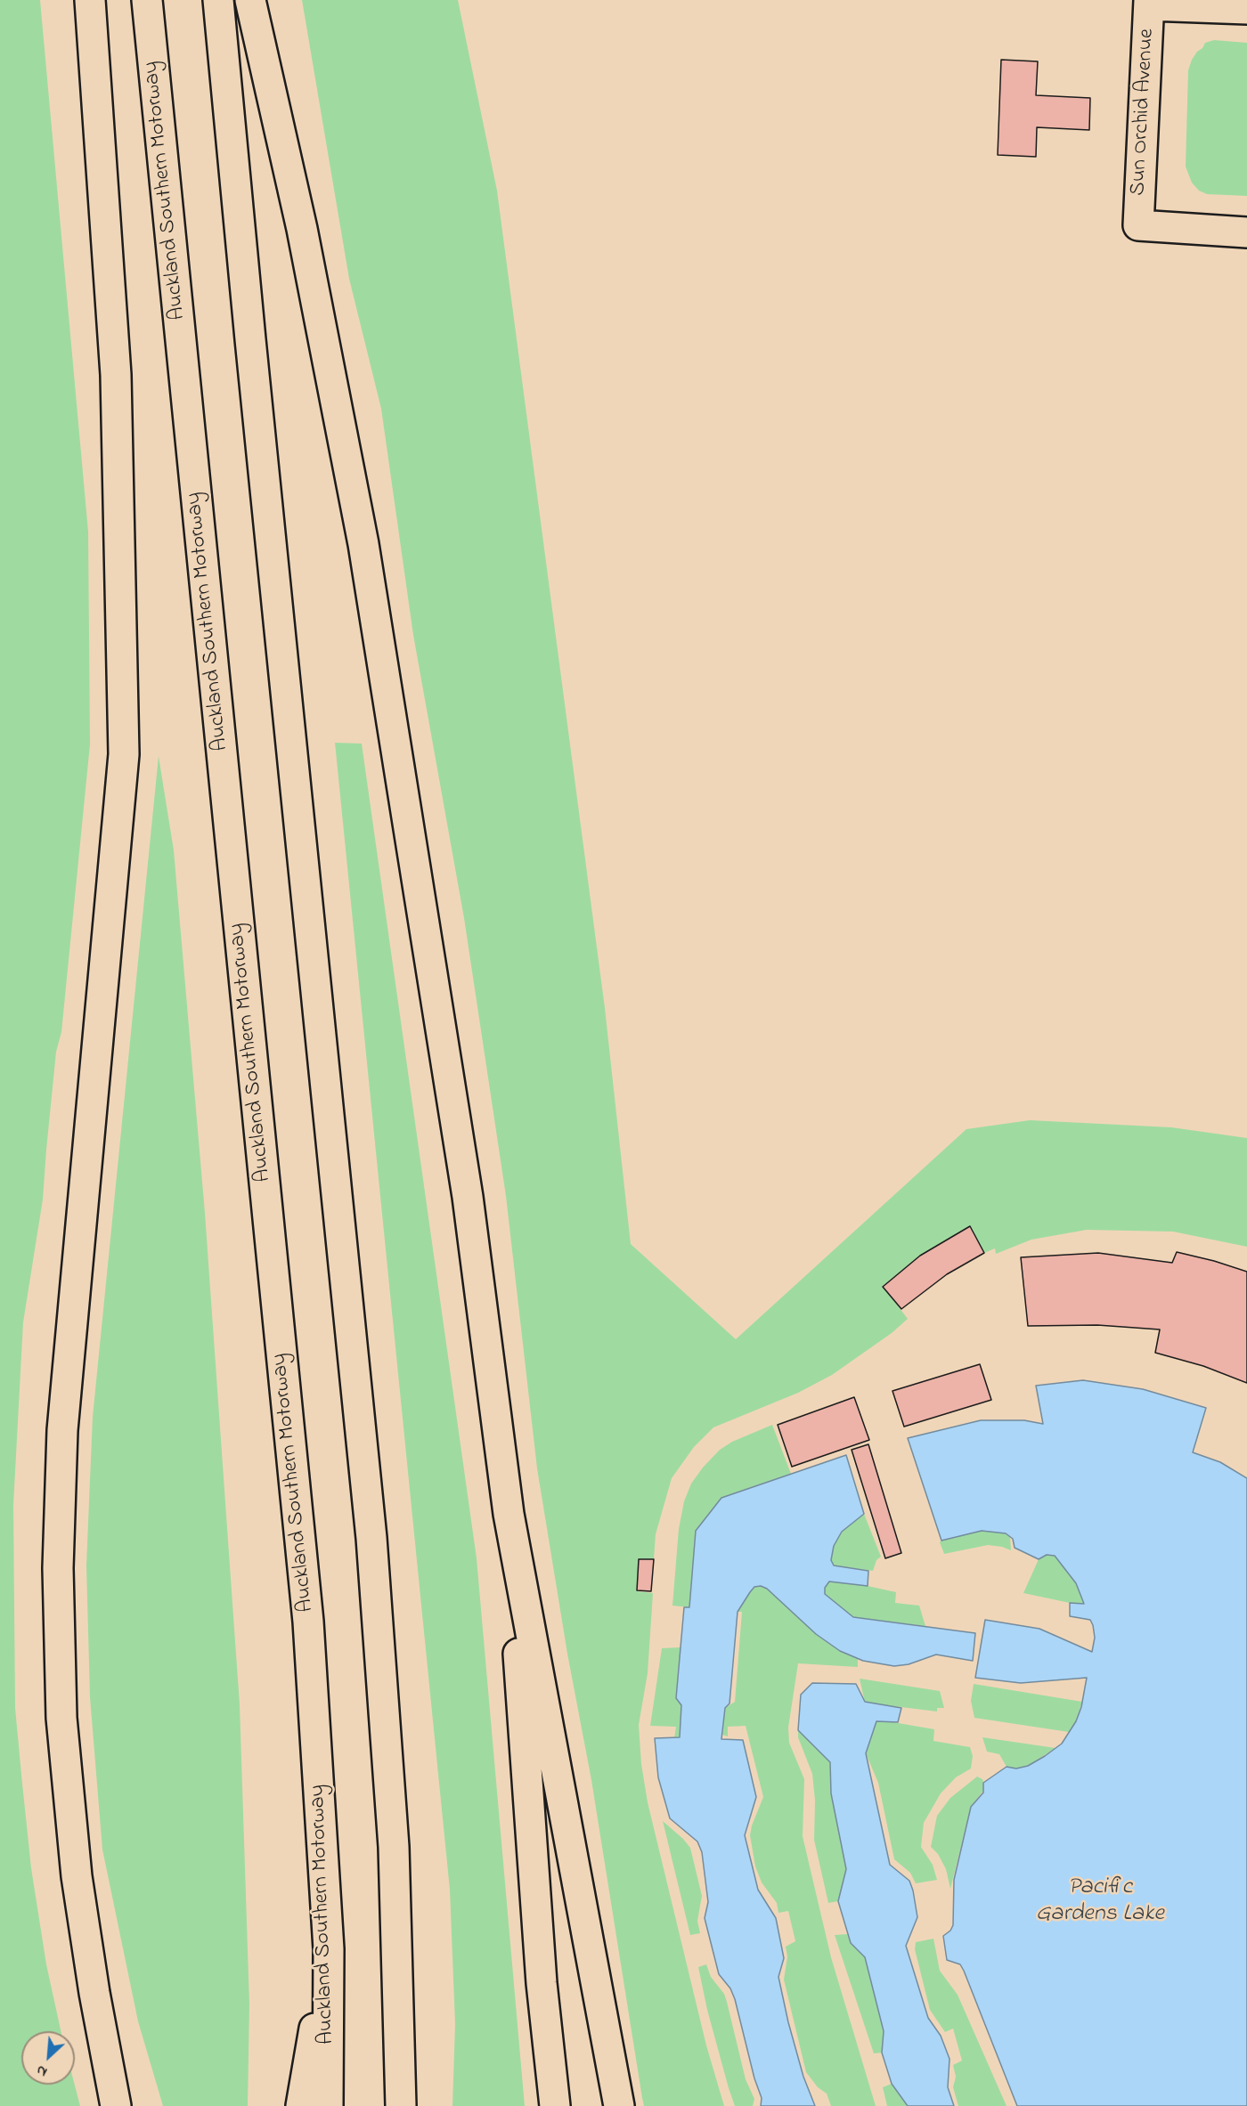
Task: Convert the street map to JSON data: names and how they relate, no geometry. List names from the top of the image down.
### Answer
{
  "streets": {
    "main road": ["Sun Orchid Avenue", "Auckland Southern Motorway"]
  },
  "water": ["Pacific Gardens Lake"],
  "north": "bottom left"
}
